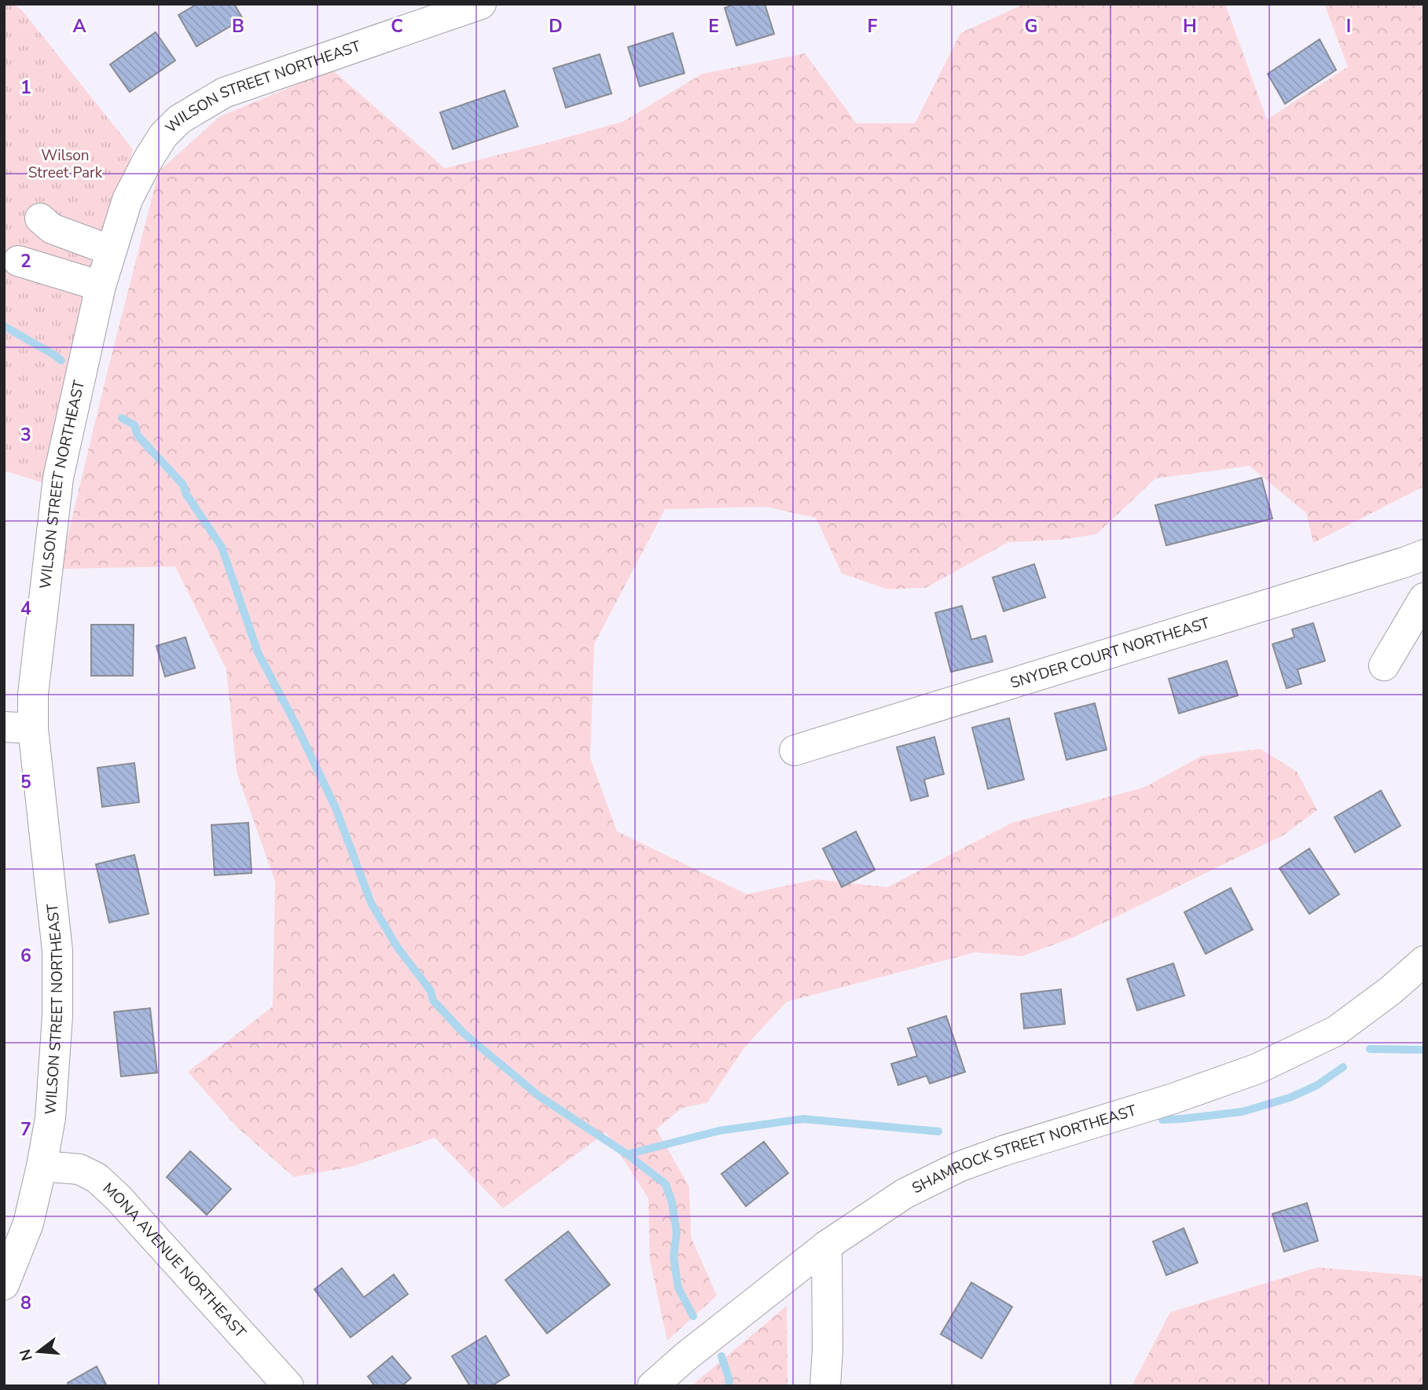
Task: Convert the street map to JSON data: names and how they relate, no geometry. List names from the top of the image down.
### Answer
{
  "streets": {
    "street": [
      "WILSON STREET NORTHEAST",
      "SNYDER COURT NORTHEAST",
      "SHAMROCK STREET NORTHEAST",
      "MONA AVENUE NORTHEAST"
    ]
  },
  "crossings": [
    ["WILSON STREET NORTHEAST", "MONA AVENUE NORTHEAST"]
  ],
  "parks": ["Wilson Street Park"],
  "north": "left",
  "grid": {
    "columns": [
      "A",
      "B",
      "C",
      "D",
      "E",
      "F",
      "G",
      "H",
      "I"
    ],
    "rows": [
      "1",
      "2",
      "3",
      "4",
      "5",
      "6",
      "7",
      "8"
    ]
  }
}
